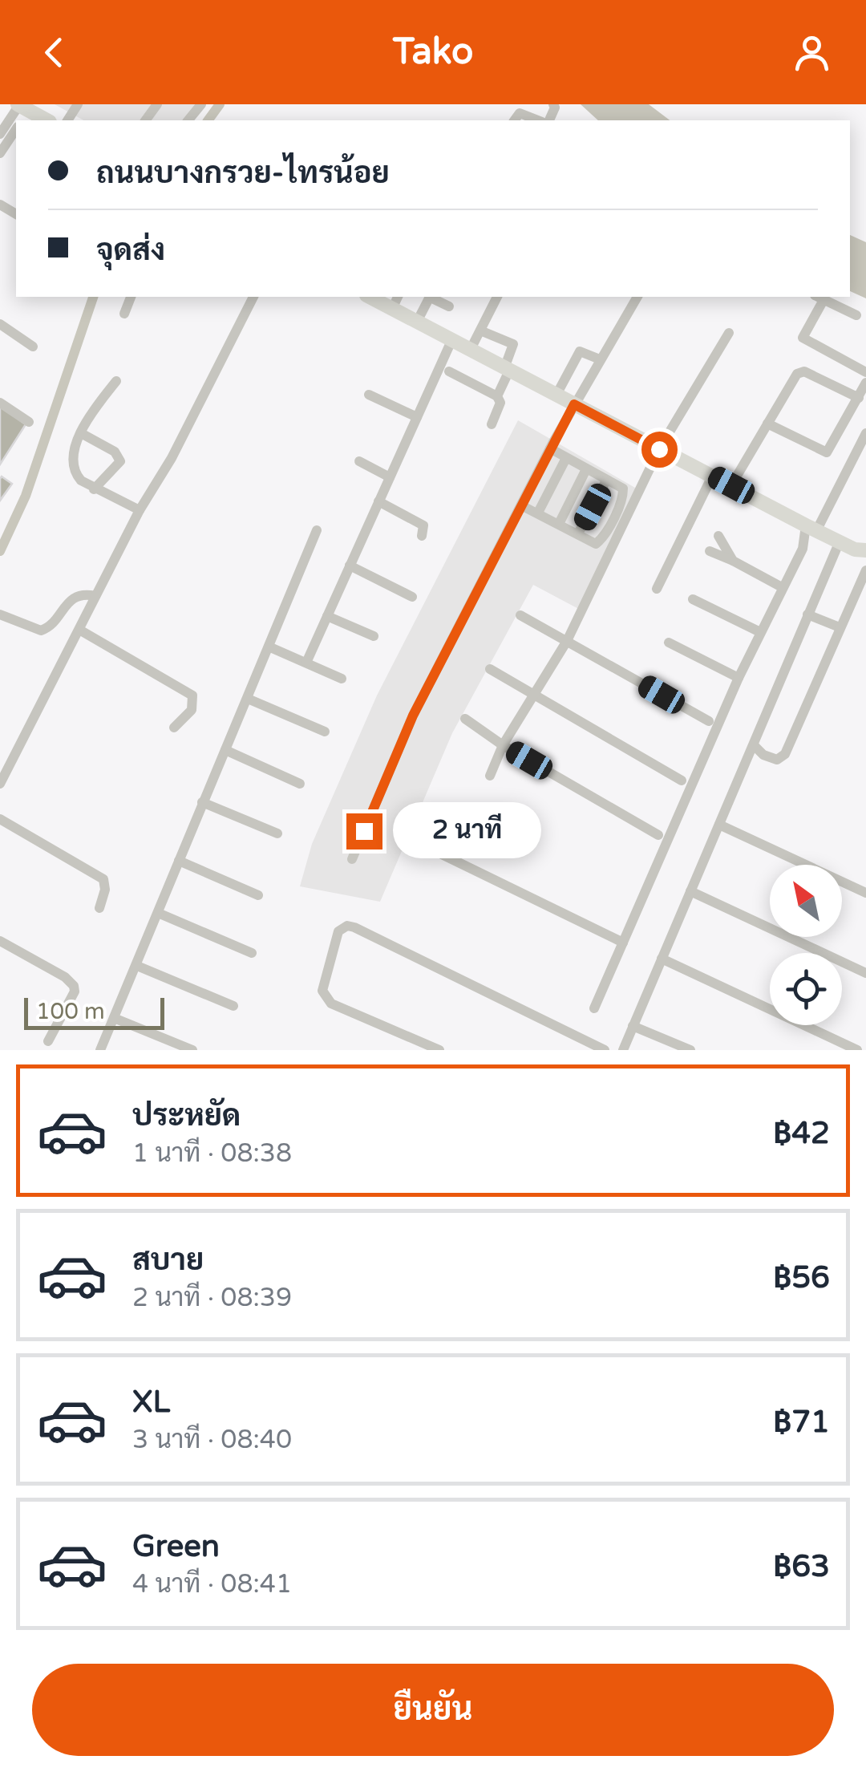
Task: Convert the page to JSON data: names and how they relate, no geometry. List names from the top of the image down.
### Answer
{
  "scale_bar": "100 m",
  "north": "top left",
  "page": {
    "header": "Tako",
    "banner": ["ถนนบางกรวย-ไทรน้อย", "จุดส่ง"],
    "bubble": "2 นาที",
    "scale": "100 m",
    "list": [
      {
        "name": "ประหยัด",
        "note": "1 นาที · 08:38",
        "value": "฿42"
      },
      {
        "name": "สบาย",
        "note": "2 นาที · 08:39",
        "value": "฿56"
      },
      {
        "name": "XL",
        "note": "3 นาที · 08:40",
        "value": "฿71"
      },
      {
        "name": "Green",
        "note": "4 นาที · 08:41",
        "value": "฿63"
      }
    ],
    "buttons": "ยืนยัน"
  }
}
